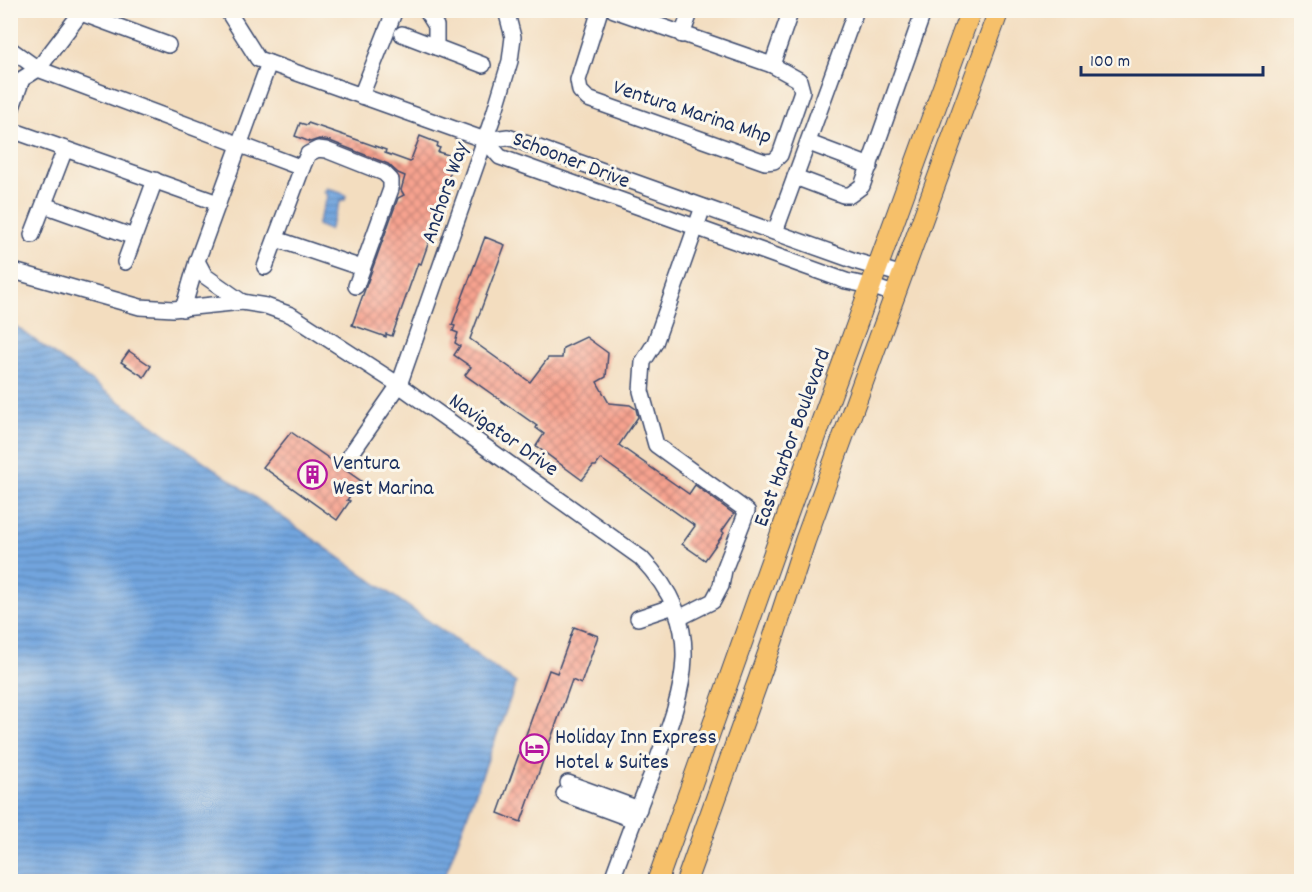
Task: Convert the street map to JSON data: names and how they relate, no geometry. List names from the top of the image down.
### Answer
{
  "streets": {
    "main road": ["East Harbor Boulevard"],
    "street": [
      "Ventura Marina Mhp",
      "Schooner Drive",
      "Anchors Way",
      "Navigator Drive"
    ]
  },
  "crossings": [
    ["Schooner Drive", "Anchors Way"],
    ["Schooner Drive", "East Harbor Boulevard"],
    ["Anchors Way", "Navigator Drive"]
  ],
  "places": {
    "building": ["Ventura West Marina"],
    "hotel": ["Holiday Inn Express Hotel & Suites"]
  },
  "scale_bar": "100 m"
}
